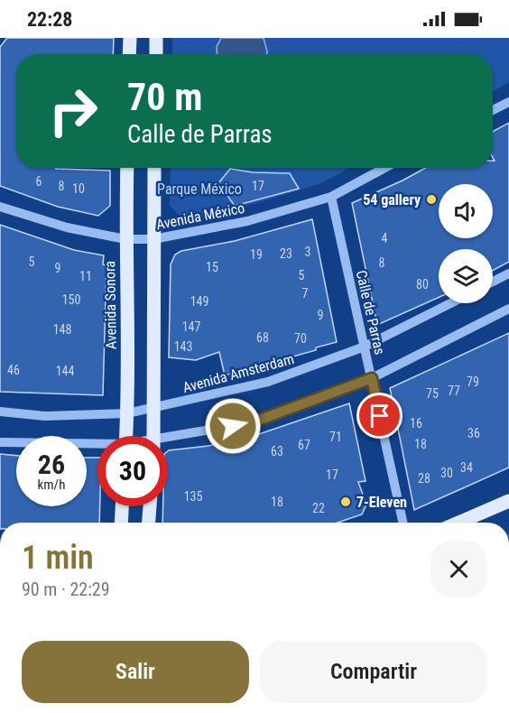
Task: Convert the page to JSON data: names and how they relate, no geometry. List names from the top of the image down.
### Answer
{
  "streets": {
    "main road": ["Avenida Sonora"],
    "street": ["Avenida México", "Calle de Parras", "Avenida Amsterdam"]
  },
  "crossings": [
    ["Avenida México", "Avenida Sonora"],
    ["Avenida México", "Calle de Parras"],
    ["Avenida Sonora", "Avenida Amsterdam"],
    ["Calle de Parras", "Avenida Amsterdam"]
  ],
  "parks": ["Parque México"],
  "places": ["54 gallery", "7-Eleven"],
  "house_numbers": [
    "6",
    "8",
    "17",
    "10",
    "4",
    "3",
    "23",
    "19",
    "5",
    "8",
    "15",
    "9",
    "5",
    "11",
    "80",
    "7",
    "150",
    "149",
    "9",
    "147",
    "148",
    "68",
    "70",
    "143",
    "46",
    "144",
    "79",
    "77",
    "75",
    "16",
    "36",
    "71",
    "18",
    "67",
    "63",
    "34",
    "30",
    "17",
    "28",
    "135",
    "18",
    "22"
  ],
  "page": {
    "status": "22:28",
    "turn": ["70 m", "Calle de Parras"],
    "speed": "26 km/h",
    "limit": "30",
    "heading": ["1 min", "90 m · 22:29"],
    "buttons": ["Salir", "Compartir"]
  }
}
